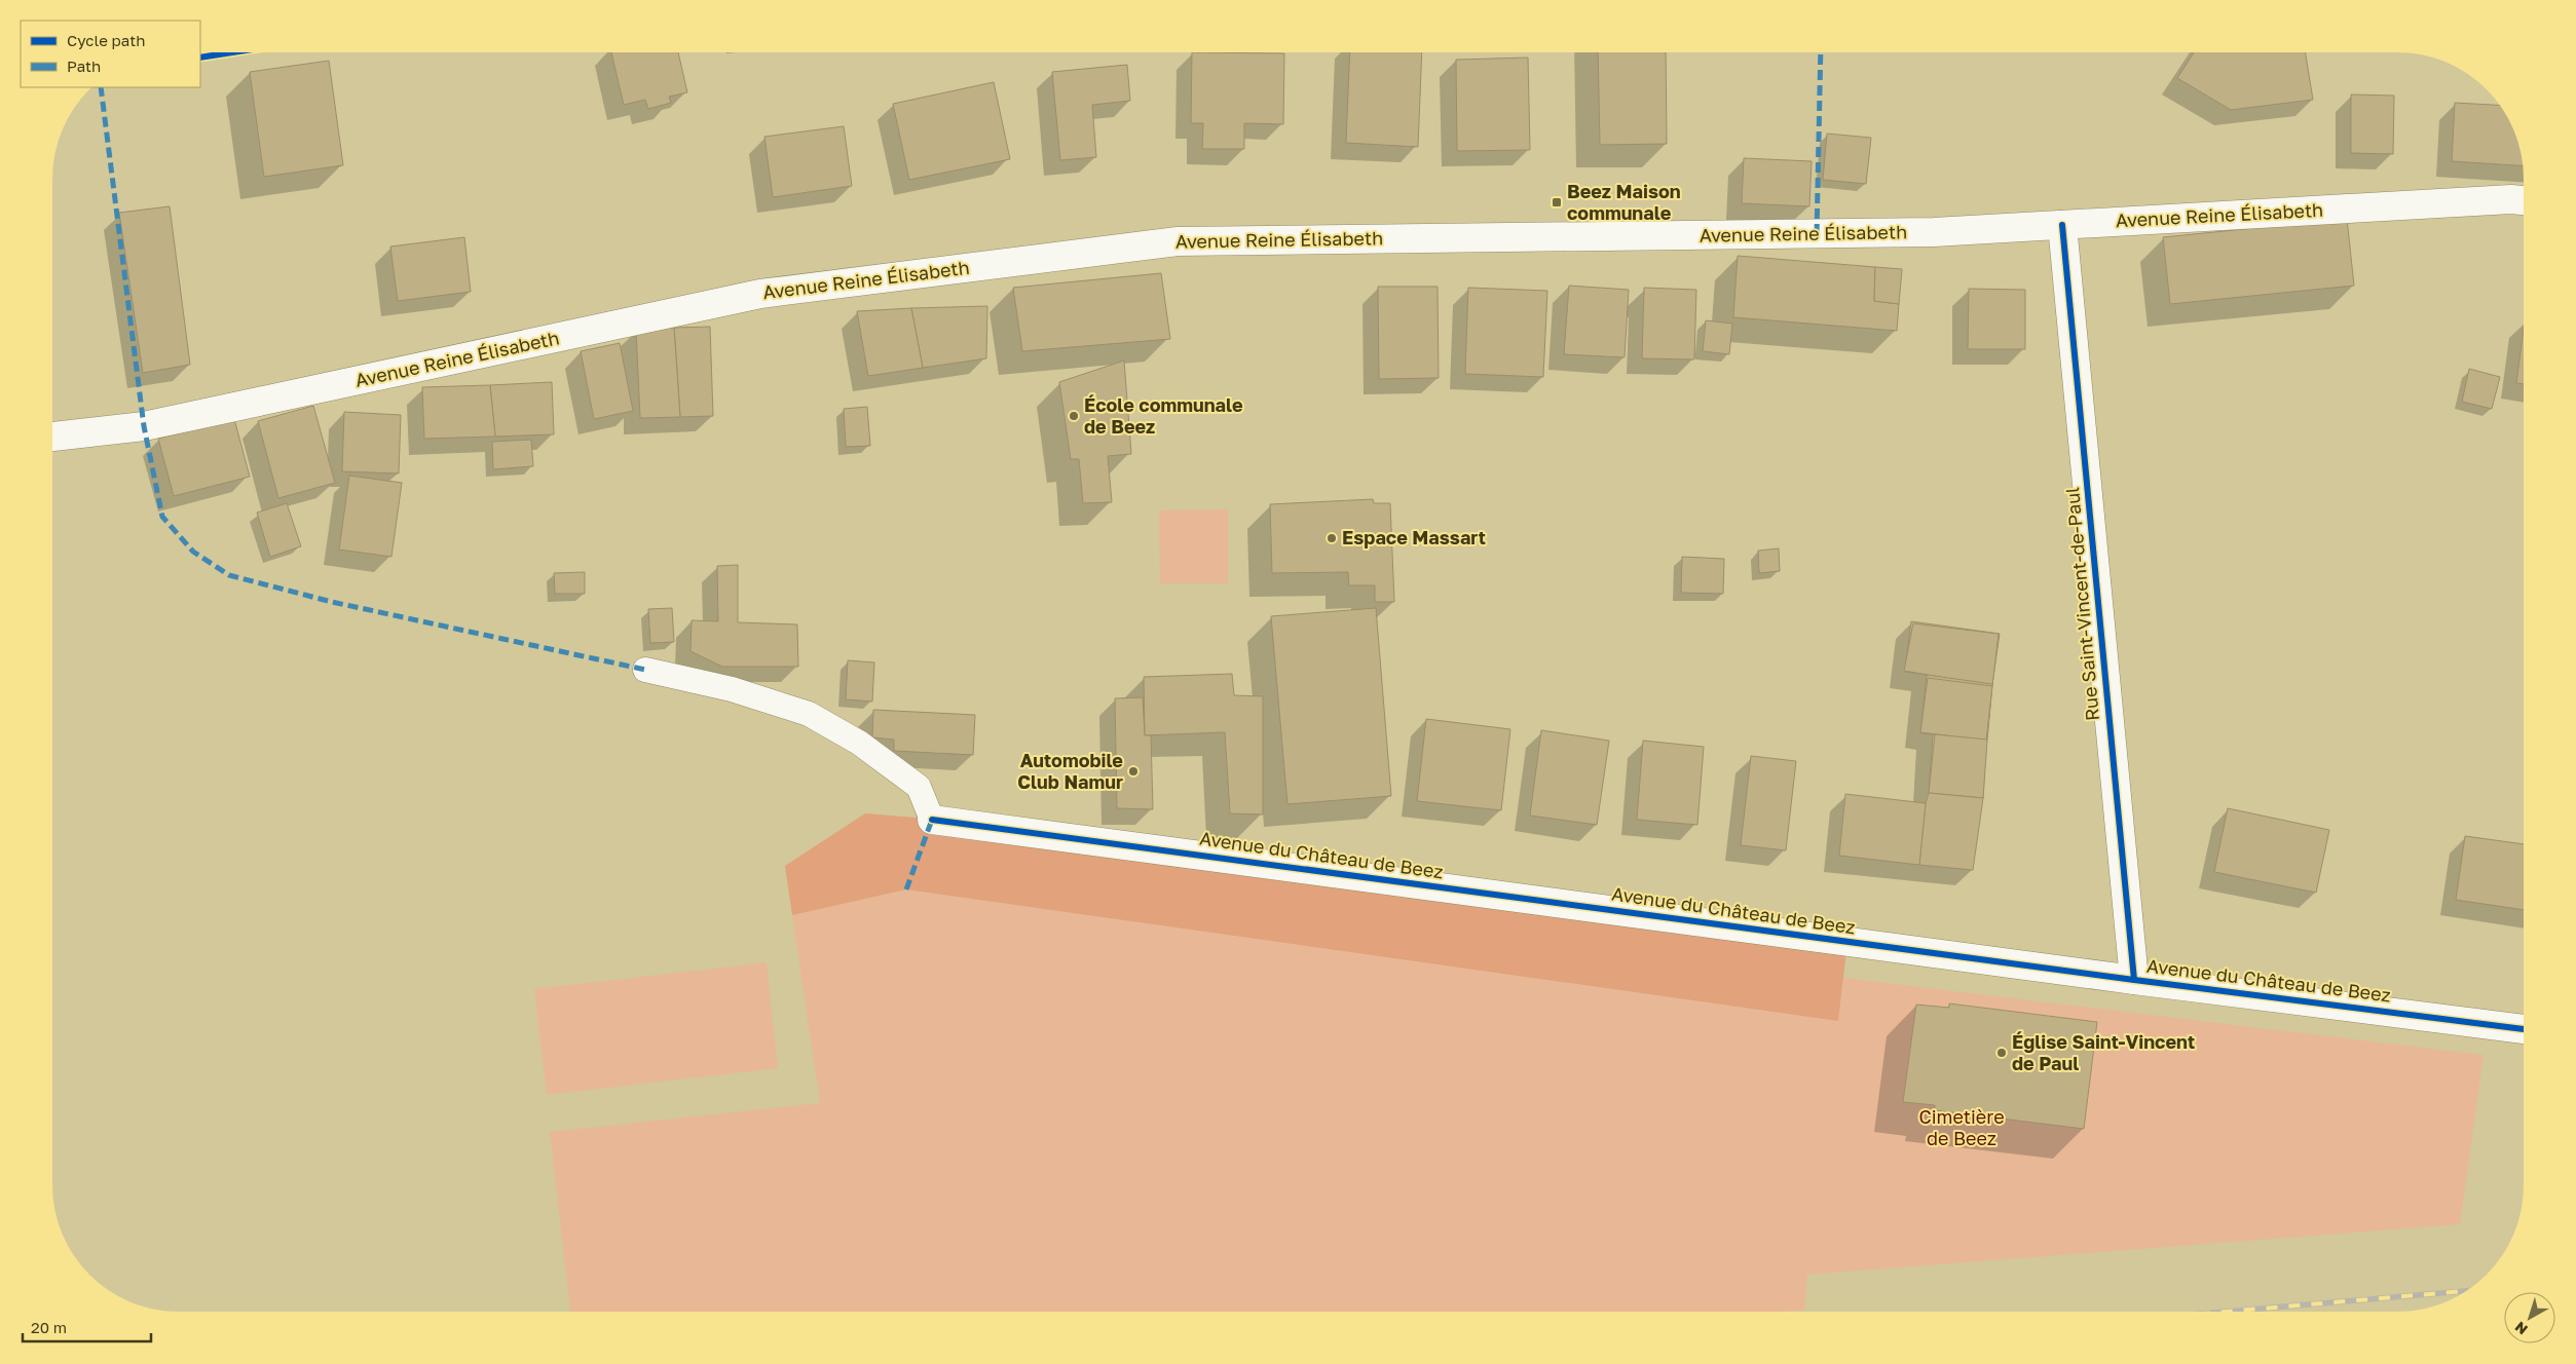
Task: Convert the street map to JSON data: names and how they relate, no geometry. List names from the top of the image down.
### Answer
{
  "streets": {
    "main road": ["Avenue Reine Élisabeth", "Rue Saint-Vincent-de-Paul", "Avenue du Château de Beez"]
  },
  "crossings": [
    ["Avenue Reine Élisabeth", "Rue Saint-Vincent-de-Paul"],
    ["Rue Saint-Vincent-de-Paul", "Avenue du Château de Beez"]
  ],
  "parks": ["Cimetière de Beez"],
  "places": {
    "transit": ["Beez Maison communale"],
    "other": [
      "École communale de Beez",
      "Espace Massart",
      "Automobile Club Namur",
      "Église Saint-Vincent de Paul"
    ]
  },
  "legend": ["Cycle path", "Path"],
  "scale_bar": "20 m",
  "north": "bottom left"
}
